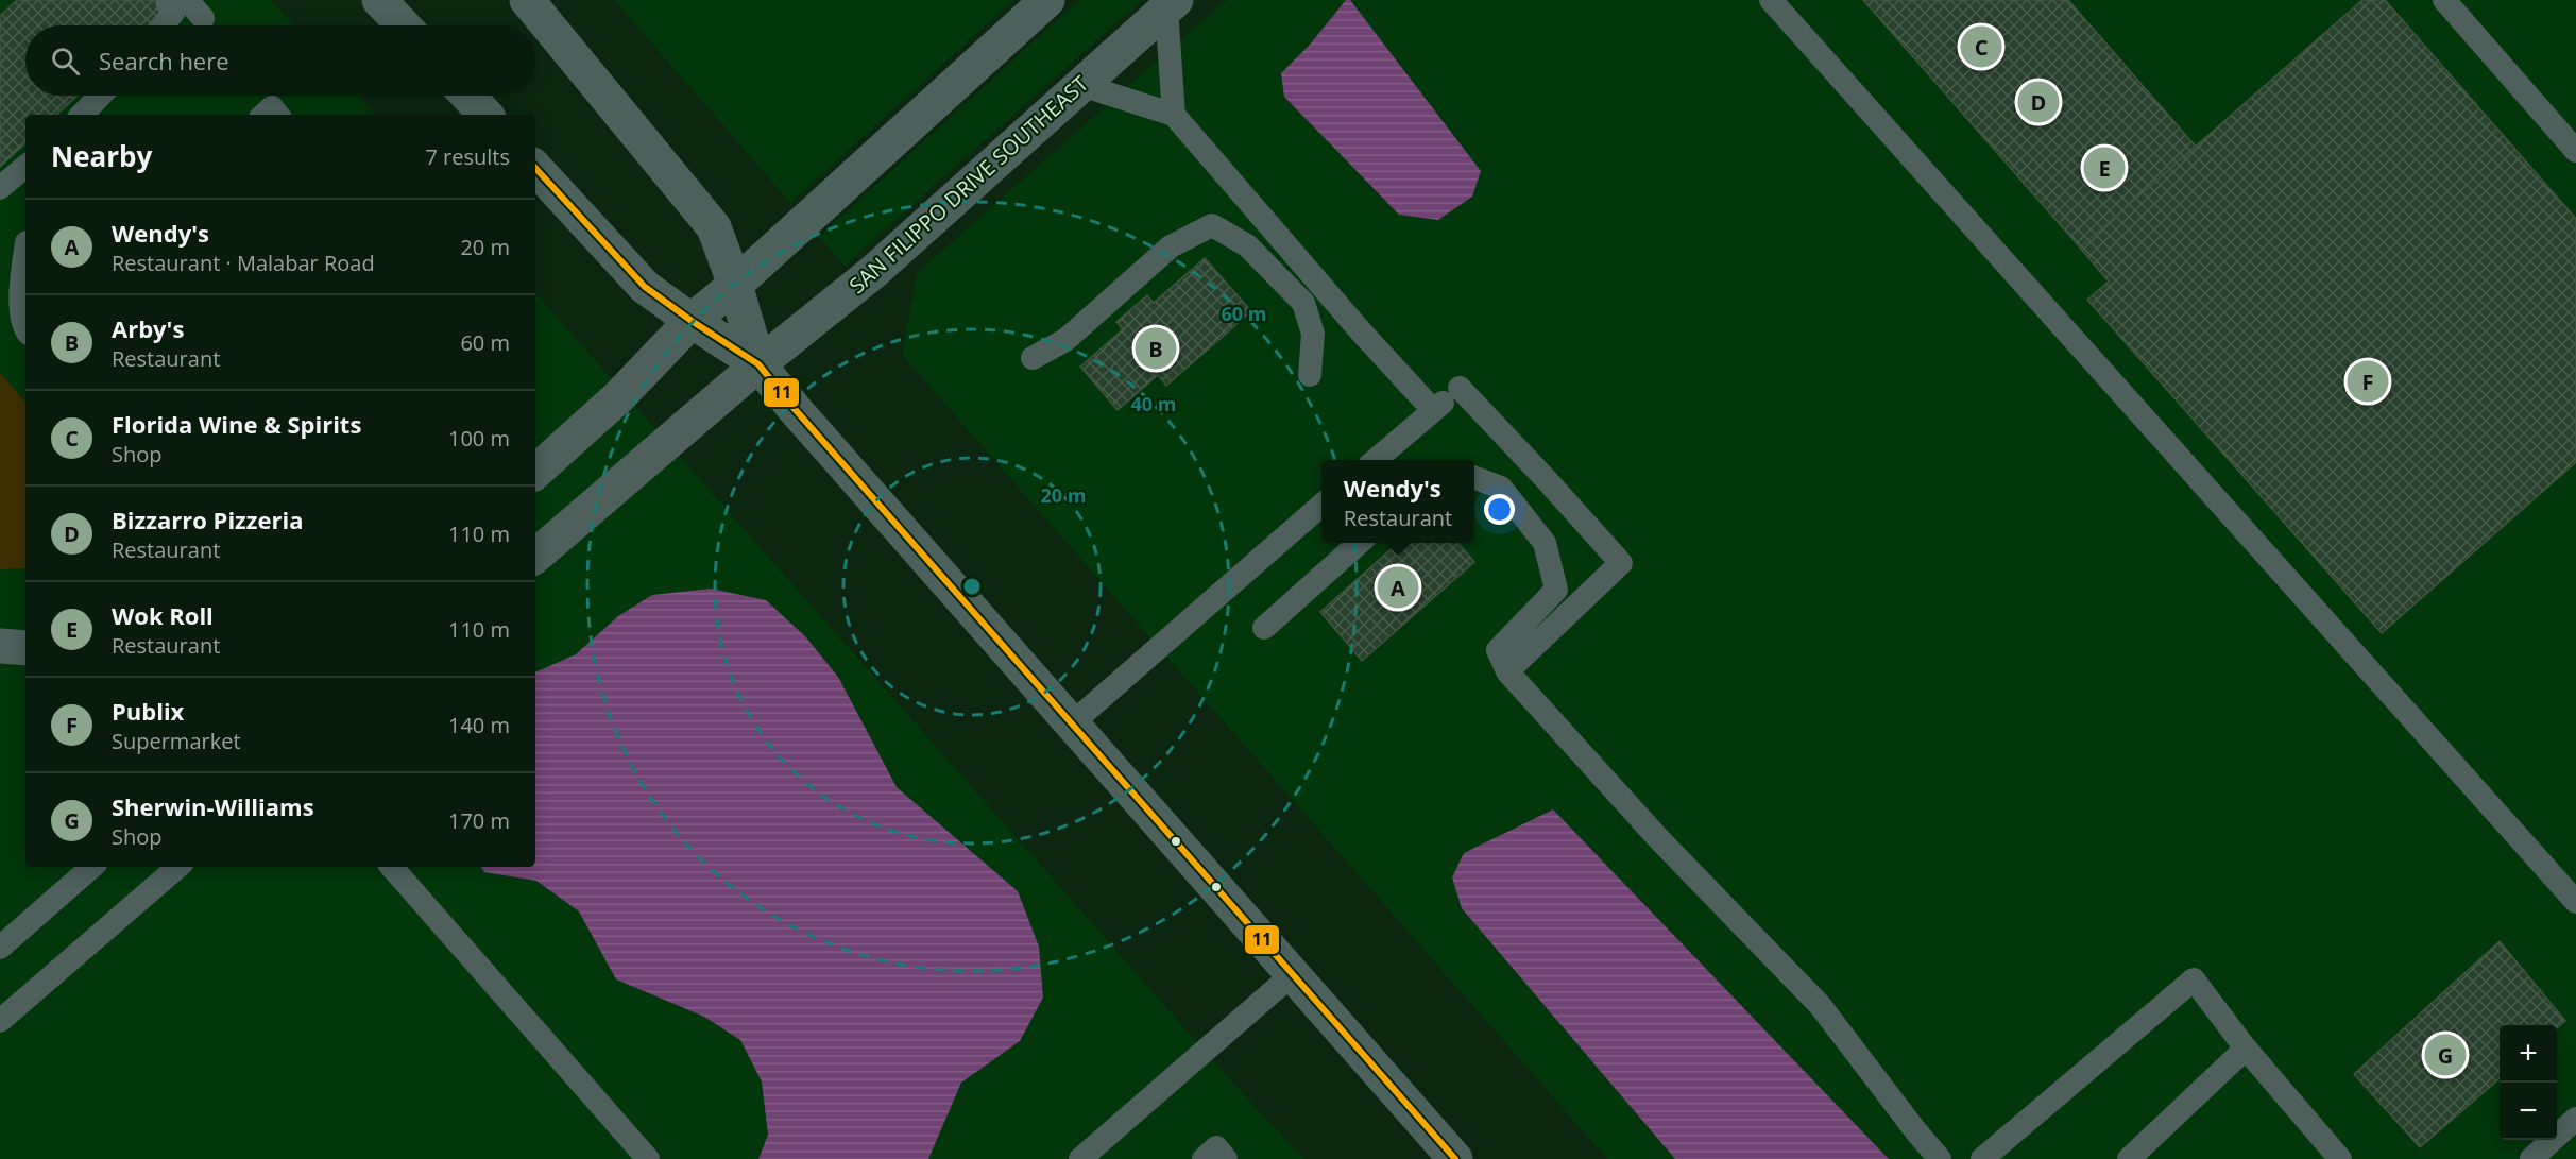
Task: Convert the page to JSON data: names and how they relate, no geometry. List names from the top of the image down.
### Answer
{
  "streets": {
    "main road": ["SAN FILIPPO DRIVE SOUTHEAST"]
  },
  "lines": ["transit line 11"],
  "page": {
    "pins": [
      "C",
      "D",
      "E",
      "B",
      "F",
      "A",
      "G"
    ],
    "search": "Search here",
    "heading": ["Nearby", "7 results"],
    "list": [
      {
        "mark": "A",
        "name": "Wendy's",
        "note": "Restaurant · Malabar Road",
        "value": "20 m"
      },
      {
        "mark": "B",
        "name": "Arby's",
        "note": "Restaurant",
        "value": "60 m"
      },
      {
        "mark": "C",
        "name": "Florida Wine & Spirits",
        "note": "Shop",
        "value": "100 m"
      },
      {
        "mark": "D",
        "name": "Bizzarro Pizzeria",
        "note": "Restaurant",
        "value": "110 m"
      },
      {
        "mark": "E",
        "name": "Wok Roll",
        "note": "Restaurant",
        "value": "110 m"
      },
      {
        "mark": "F",
        "name": "Publix",
        "note": "Supermarket",
        "value": "140 m"
      },
      {
        "mark": "G",
        "name": "Sherwin-Williams",
        "note": "Shop",
        "value": "170 m"
      }
    ],
    "popup": ["Wendy's", "Restaurant"],
    "map_buttons": ["+", "−"]
  },
  "rings": ["60 m", "40 m", "20 m"]
}
